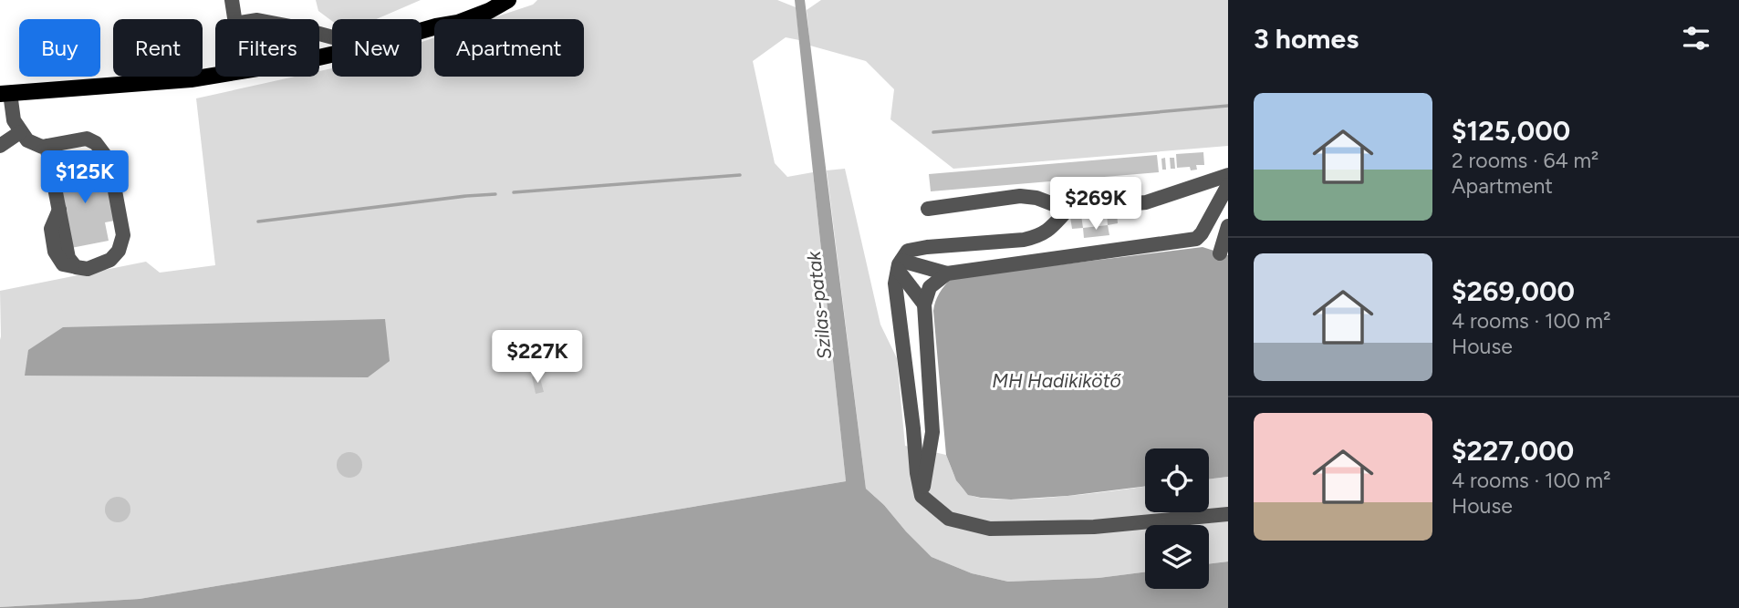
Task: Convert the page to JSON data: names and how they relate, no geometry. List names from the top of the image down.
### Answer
{
  "water": ["Szilas-patak", "MH Hadikikötő"],
  "page": {
    "heading": "3 homes",
    "chip": [
      "Buy",
      "Rent",
      "Filters",
      "New",
      "Apartment"
    ],
    "list": [
      {
        "name": "$125,000",
        "note": "2 rooms · 64 m² · Apartment"
      },
      {
        "name": "$269,000",
        "note": "4 rooms · 100 m² · House"
      },
      {
        "name": "$227,000",
        "note": "4 rooms · 100 m² · House"
      }
    ],
    "price": ["$125K", "$269K", "$227K"]
  }
}
